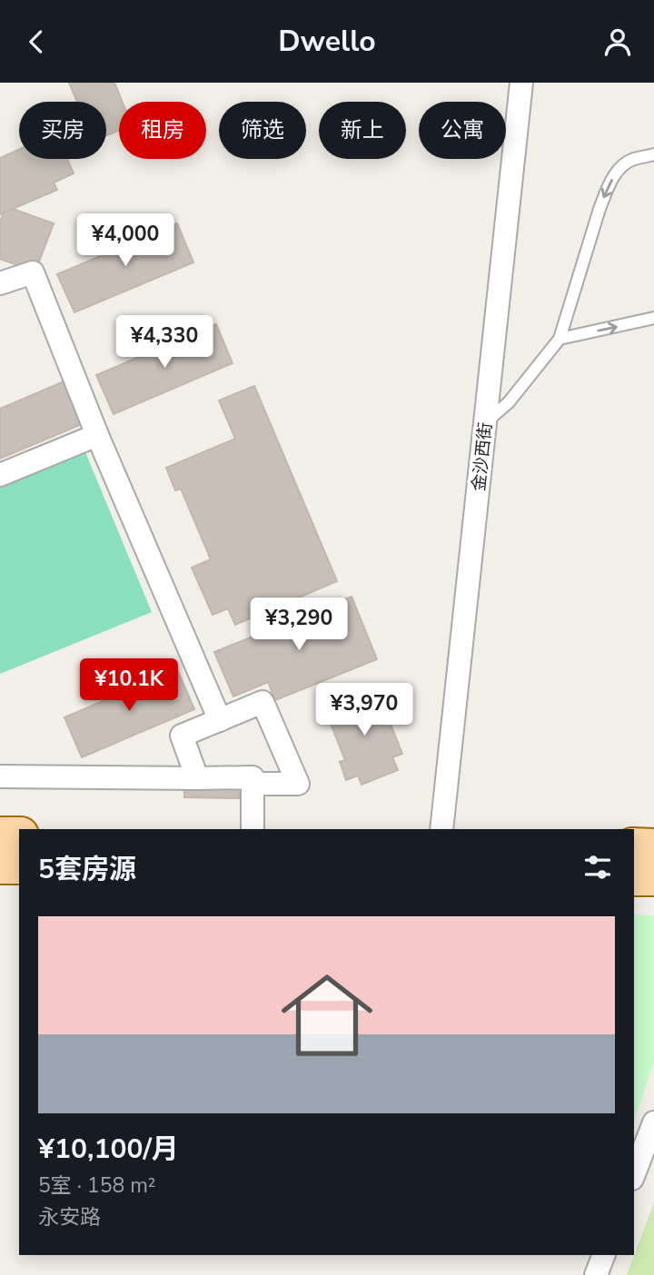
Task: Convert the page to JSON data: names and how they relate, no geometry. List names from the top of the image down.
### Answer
{
  "streets": {
    "street": ["金沙西街"]
  },
  "page": {
    "header": "Dwello",
    "chip": [
      "买房",
      "租房",
      "筛选",
      "新上",
      "公寓"
    ],
    "price": [
      "¥4,000",
      "¥4,330",
      "¥3,290",
      "¥10.1K",
      "¥3,970"
    ],
    "heading": "5套房源",
    "list": [
      {
        "name": "¥10,100/月",
        "note": "5室 · 158 m² · 永安路"
      }
    ]
  }
}
